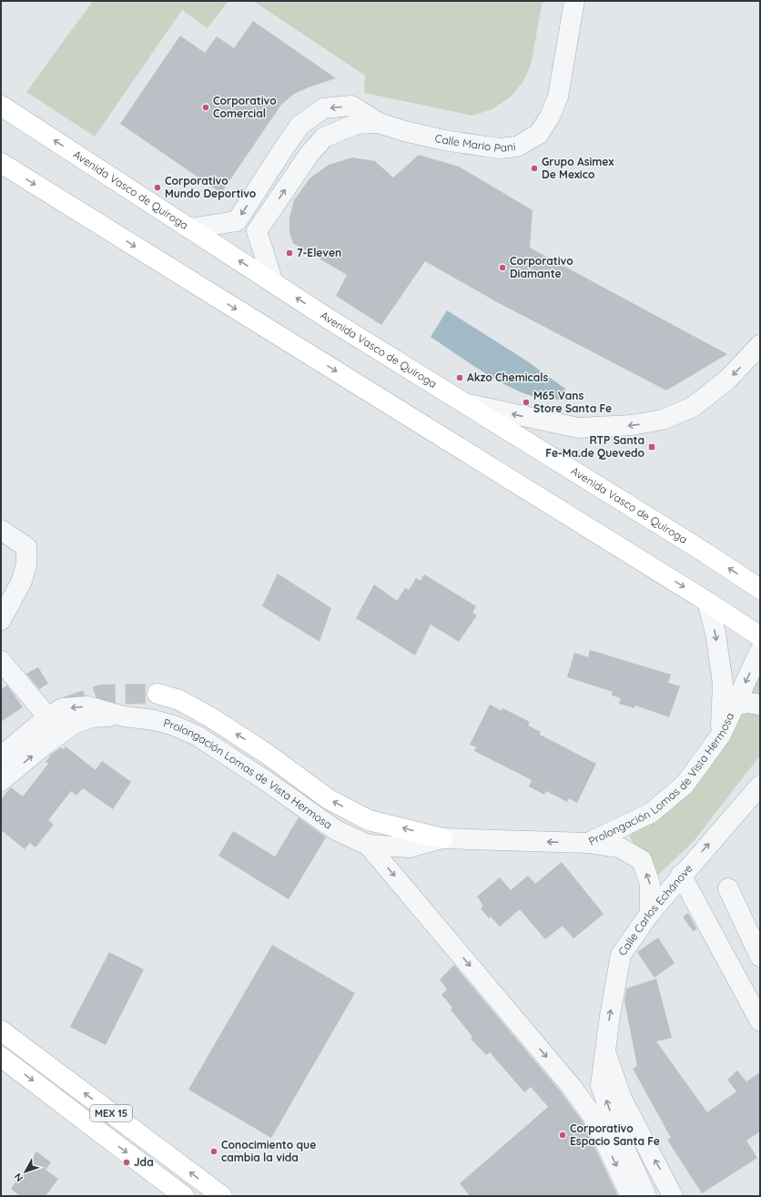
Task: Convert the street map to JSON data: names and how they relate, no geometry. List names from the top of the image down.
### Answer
{
  "streets": {
    "main road": ["Avenida Vasco de Quiroga", "MEX 15"],
    "street": ["Calle Mario Pani", "Prolongación Lomas de Vista Hermosa", "Calle Carlos Echánove"]
  },
  "crossings": [
    ["Calle Mario Pani", "Avenida Vasco de Quiroga"]
  ],
  "one_way": ["Calle Carlos Echánove"],
  "places": {
    "other": [
      "Corporativo Comercial",
      "Grupo Asimex De Mexico",
      "Corporativo Mundo Deportivo",
      "7-Eleven",
      "Corporativo Diamante",
      "Akzo Chemicals",
      "M65 Vans Store Santa Fe",
      "Corporativo Espacio Santa Fe",
      "Conocimiento que cambia la vida",
      "Jda"
    ],
    "transit": ["RTP Santa Fe-Ma.de Quevedo"]
  },
  "north": "bottom left"
}
